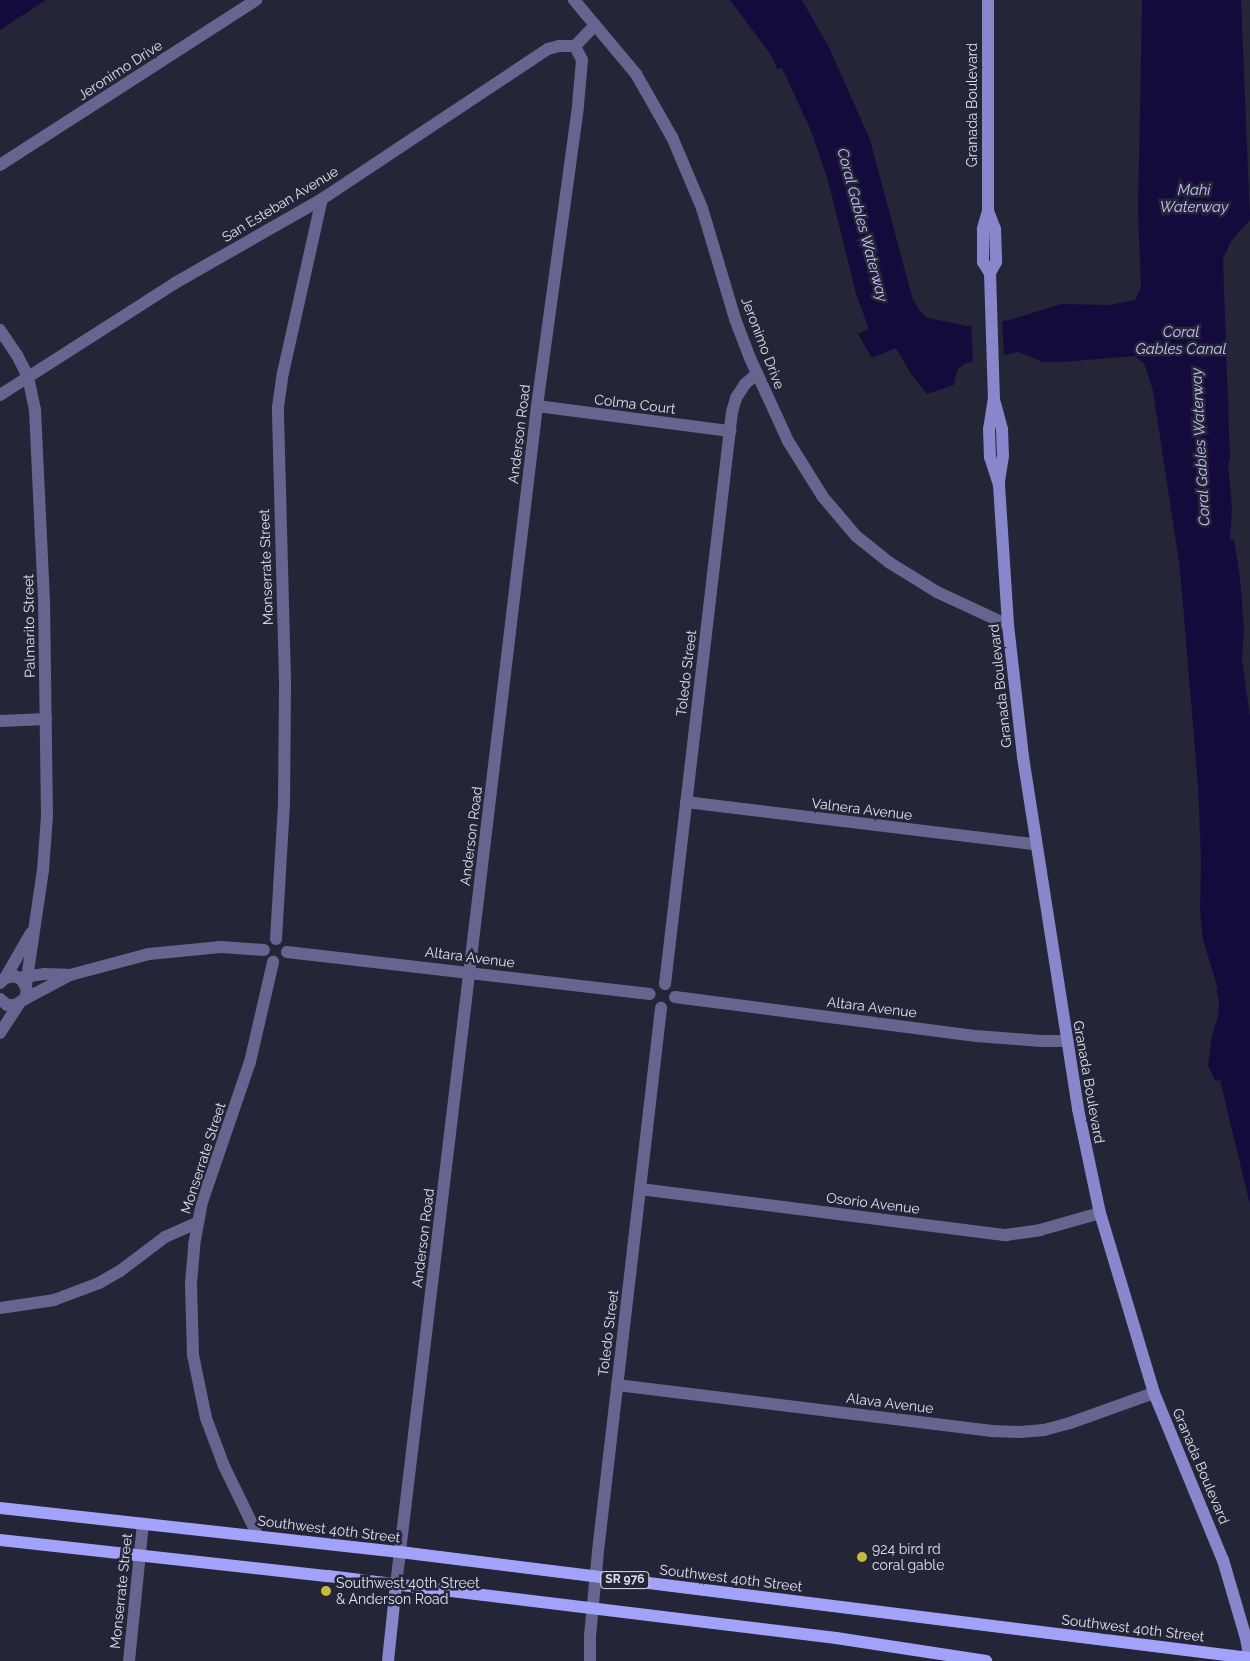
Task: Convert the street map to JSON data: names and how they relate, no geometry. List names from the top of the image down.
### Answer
{
  "streets": {
    "main road": ["Southwest 40th Street", "SR 976"],
    "street": [
      "Jeronimo Drive",
      "Granada Boulevard",
      "San Esteban Avenue",
      "Colma Court",
      "Anderson Road",
      "Monserrate Street",
      "Palmarito Street",
      "Toledo Street",
      "Valnera Avenue",
      "Altara Avenue",
      "Osorio Avenue",
      "Alava Avenue"
    ]
  },
  "crossings": [
    ["Jeronimo Drive", "Granada Boulevard"],
    ["Jeronimo Drive", "Toledo Street"],
    ["Granada Boulevard", "Valnera Avenue"],
    ["Granada Boulevard", "Altara Avenue"],
    ["Granada Boulevard", "Osorio Avenue"],
    ["Granada Boulevard", "Alava Avenue"],
    ["Granada Boulevard", "Southwest 40th Street"],
    ["San Esteban Avenue", "Anderson Road"],
    ["San Esteban Avenue", "Monserrate Street"],
    ["San Esteban Avenue", "Palmarito Street"],
    ["Colma Court", "Anderson Road"],
    ["Colma Court", "Toledo Street"],
    ["Anderson Road", "Altara Avenue"],
    ["Anderson Road", "Southwest 40th Street"],
    ["Anderson Road", "SR 976"],
    ["Monserrate Street", "Altara Avenue"],
    ["Monserrate Street", "Southwest 40th Street"],
    ["Monserrate Street", "SR 976"],
    ["Toledo Street", "Valnera Avenue"],
    ["Toledo Street", "Altara Avenue"],
    ["Toledo Street", "Osorio Avenue"],
    ["Toledo Street", "Alava Avenue"],
    ["Toledo Street", "Southwest 40th Street"],
    ["Toledo Street", "SR 976"]
  ],
  "water": ["Mahi Waterway", "Coral Gables Waterway", "Coral Gables Canal"],
  "places": ["924 bird rd coral gable", "Southwest 40th Street & Anderson Road"]
}
